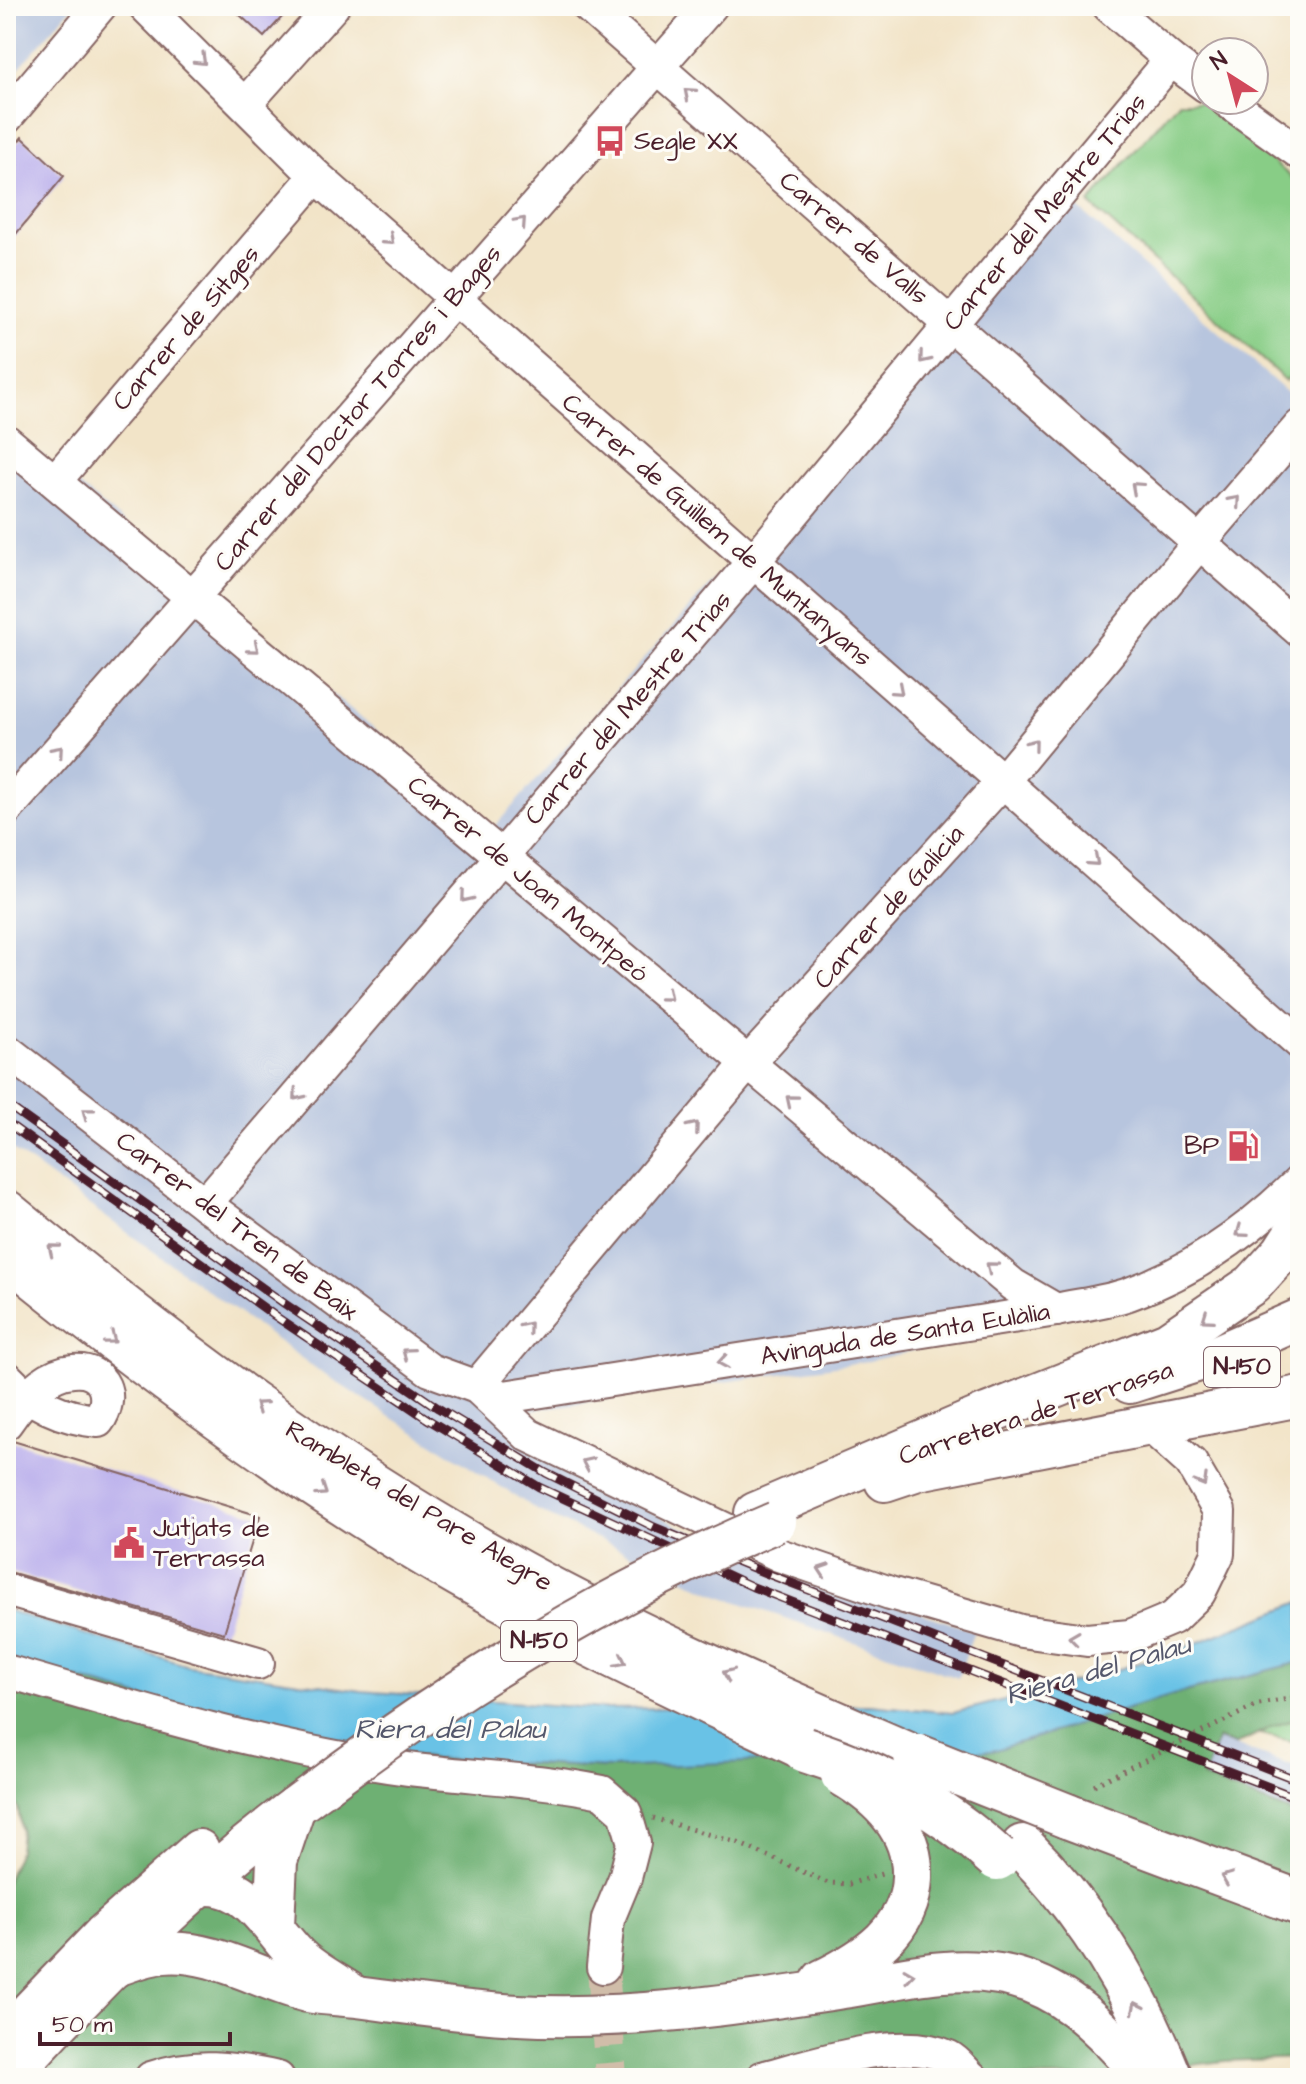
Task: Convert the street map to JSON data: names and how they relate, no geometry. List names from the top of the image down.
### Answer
{
  "streets": {
    "main road": ["N-150", "Carretera de Terrassa", "Rambleta del Pare Alegre"],
    "street": [
      "Carrer del Mestre Trias",
      "Carrer de Valls",
      "Carrer de Sitges",
      "Carrer del Doctor Torres i Bages",
      "Carrer de Guillem de Muntanyans",
      "Carrer de Joan Montpeó",
      "Carrer de Galícia",
      "Carrer del Tren de Baix",
      "Avinguda de Santa Eulàlia"
    ]
  },
  "crossings": [
    ["Carrer del Mestre Trias", "Carrer de Valls"],
    ["Carrer del Mestre Trias", "Carrer de Guillem de Muntanyans"],
    ["Carrer del Mestre Trias", "Carrer de Joan Montpeó"],
    ["Carrer del Mestre Trias", "Carrer del Tren de Baix"],
    ["Carrer de Valls", "Carrer del Doctor Torres i Bages"],
    ["Carrer de Valls", "Carrer de Galícia"],
    ["Carrer de Sitges", "Carrer de Guillem de Muntanyans"],
    ["Carrer de Sitges", "Carrer de Joan Montpeó"],
    ["Carrer del Doctor Torres i Bages", "Carrer de Guillem de Muntanyans"],
    ["Carrer del Doctor Torres i Bages", "Carrer de Joan Montpeó"],
    ["Carrer de Guillem de Muntanyans", "Carrer de Galícia"],
    ["Carrer de Joan Montpeó", "Carrer de Galícia"],
    ["Carrer de Joan Montpeó", "Avinguda de Santa Eulàlia"],
    ["Carrer de Galícia", "Carrer del Tren de Baix"],
    ["Carrer de Galícia", "Avinguda de Santa Eulàlia"],
    ["Carrer del Tren de Baix", "Avinguda de Santa Eulàlia"],
    ["N-150", "Carretera de Terrassa"]
  ],
  "one_way": [
    "Carrer del Mestre Trias",
    "Carrer de Valls",
    "Carrer del Doctor Torres i Bages",
    "Carrer de Guillem de Muntanyans",
    "Carrer de Galícia",
    "Carrer del Tren de Baix",
    "Avinguda de Santa Eulàlia"
  ],
  "water": ["Riera del Palau"],
  "places": {
    "bus stop": ["Segle XX"],
    "fuel station": ["BP"],
    "public building": ["Jutjats de Terrassa"]
  },
  "scale_bar": "50 m",
  "north": "top left"
}
